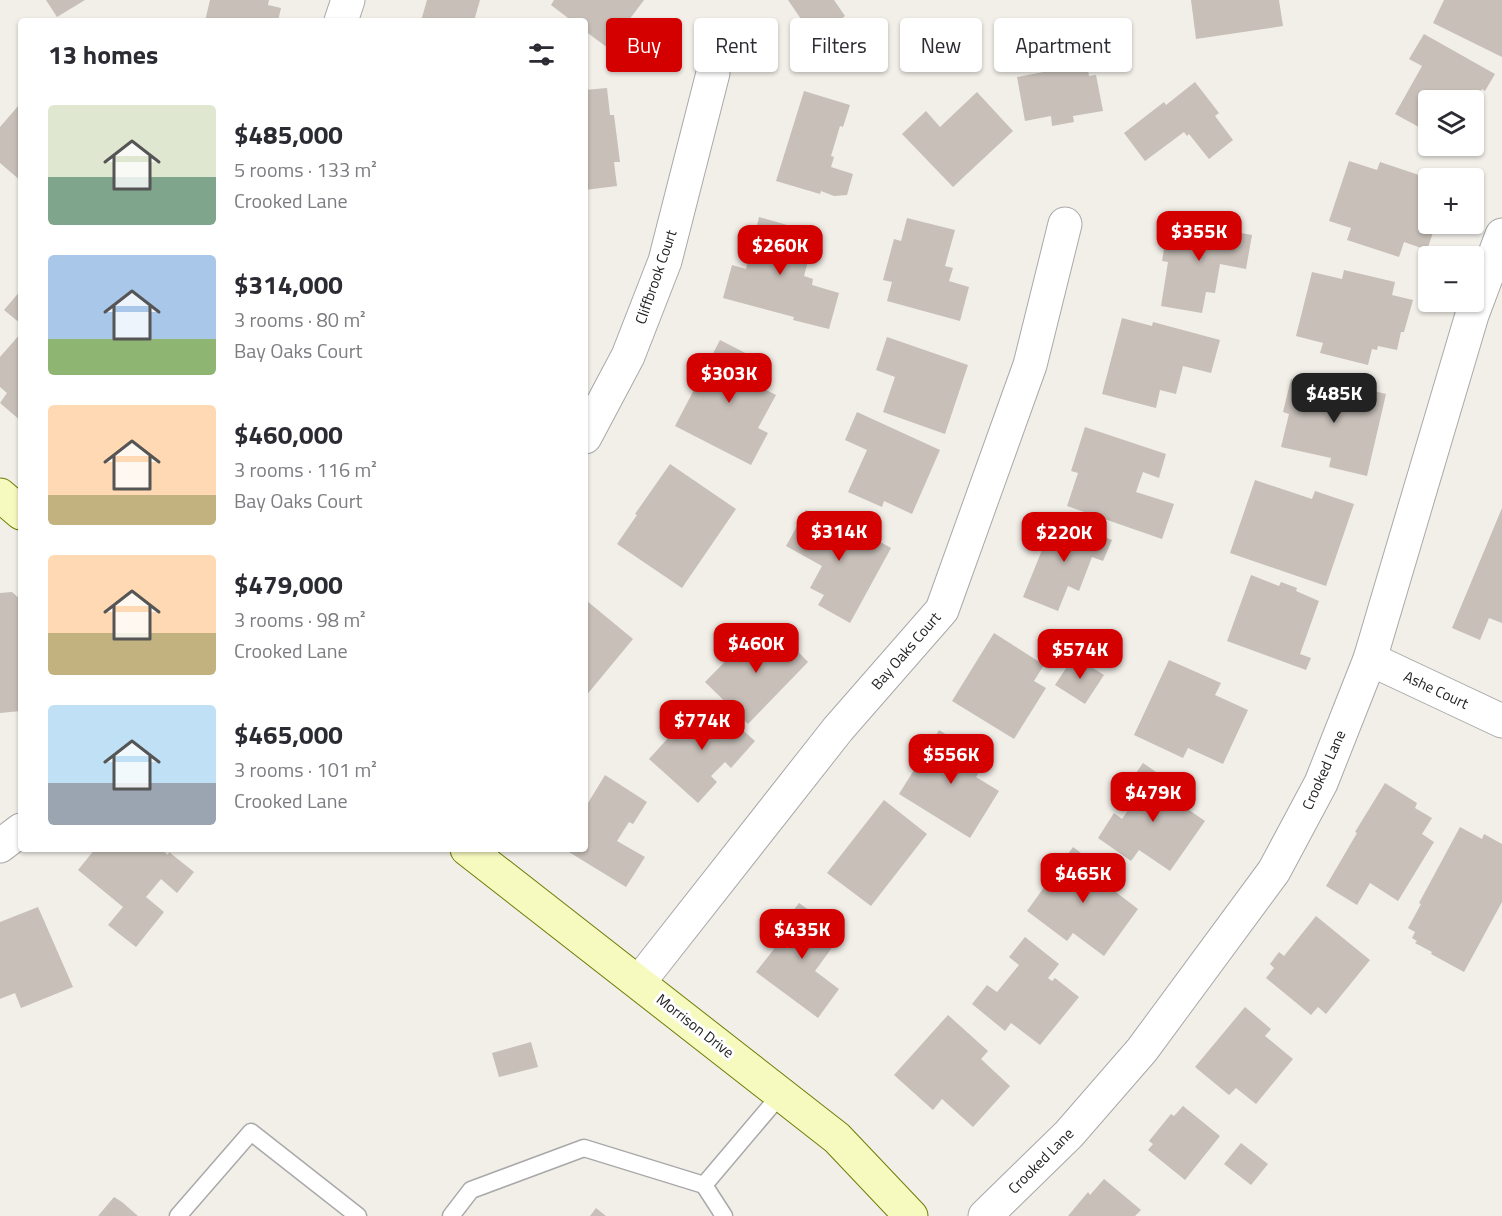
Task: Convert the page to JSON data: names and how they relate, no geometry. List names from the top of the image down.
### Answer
{
  "streets": {
    "street": [
      "Cliffbrook Court",
      "Bay Oaks Court",
      "Ashe Court",
      "Crooked Lane",
      "Morrison Drive"
    ]
  },
  "crossings": [
    ["Bay Oaks Court", "Morrison Drive"],
    ["Ashe Court", "Crooked Lane"]
  ],
  "page": {
    "chip": [
      "Buy",
      "Rent",
      "Filters",
      "New",
      "Apartment"
    ],
    "heading": "13 homes",
    "map_buttons": ["+", "−"],
    "list": [
      {
        "name": "$485,000",
        "note": "5 rooms · 133 m² · Crooked Lane"
      },
      {
        "name": "$314,000",
        "note": "3 rooms · 80 m² · Bay Oaks Court"
      },
      {
        "name": "$460,000",
        "note": "3 rooms · 116 m² · Bay Oaks Court"
      },
      {
        "name": "$479,000",
        "note": "3 rooms · 98 m² · Crooked Lane"
      },
      {
        "name": "$465,000",
        "note": "3 rooms · 101 m² · Crooked Lane"
      }
    ],
    "price": [
      "$355K",
      "$260K",
      "$303K",
      "$485K",
      "$314K",
      "$220K",
      "$460K",
      "$574K",
      "$774K",
      "$556K",
      "$479K",
      "$465K",
      "$435K"
    ]
  }
}
